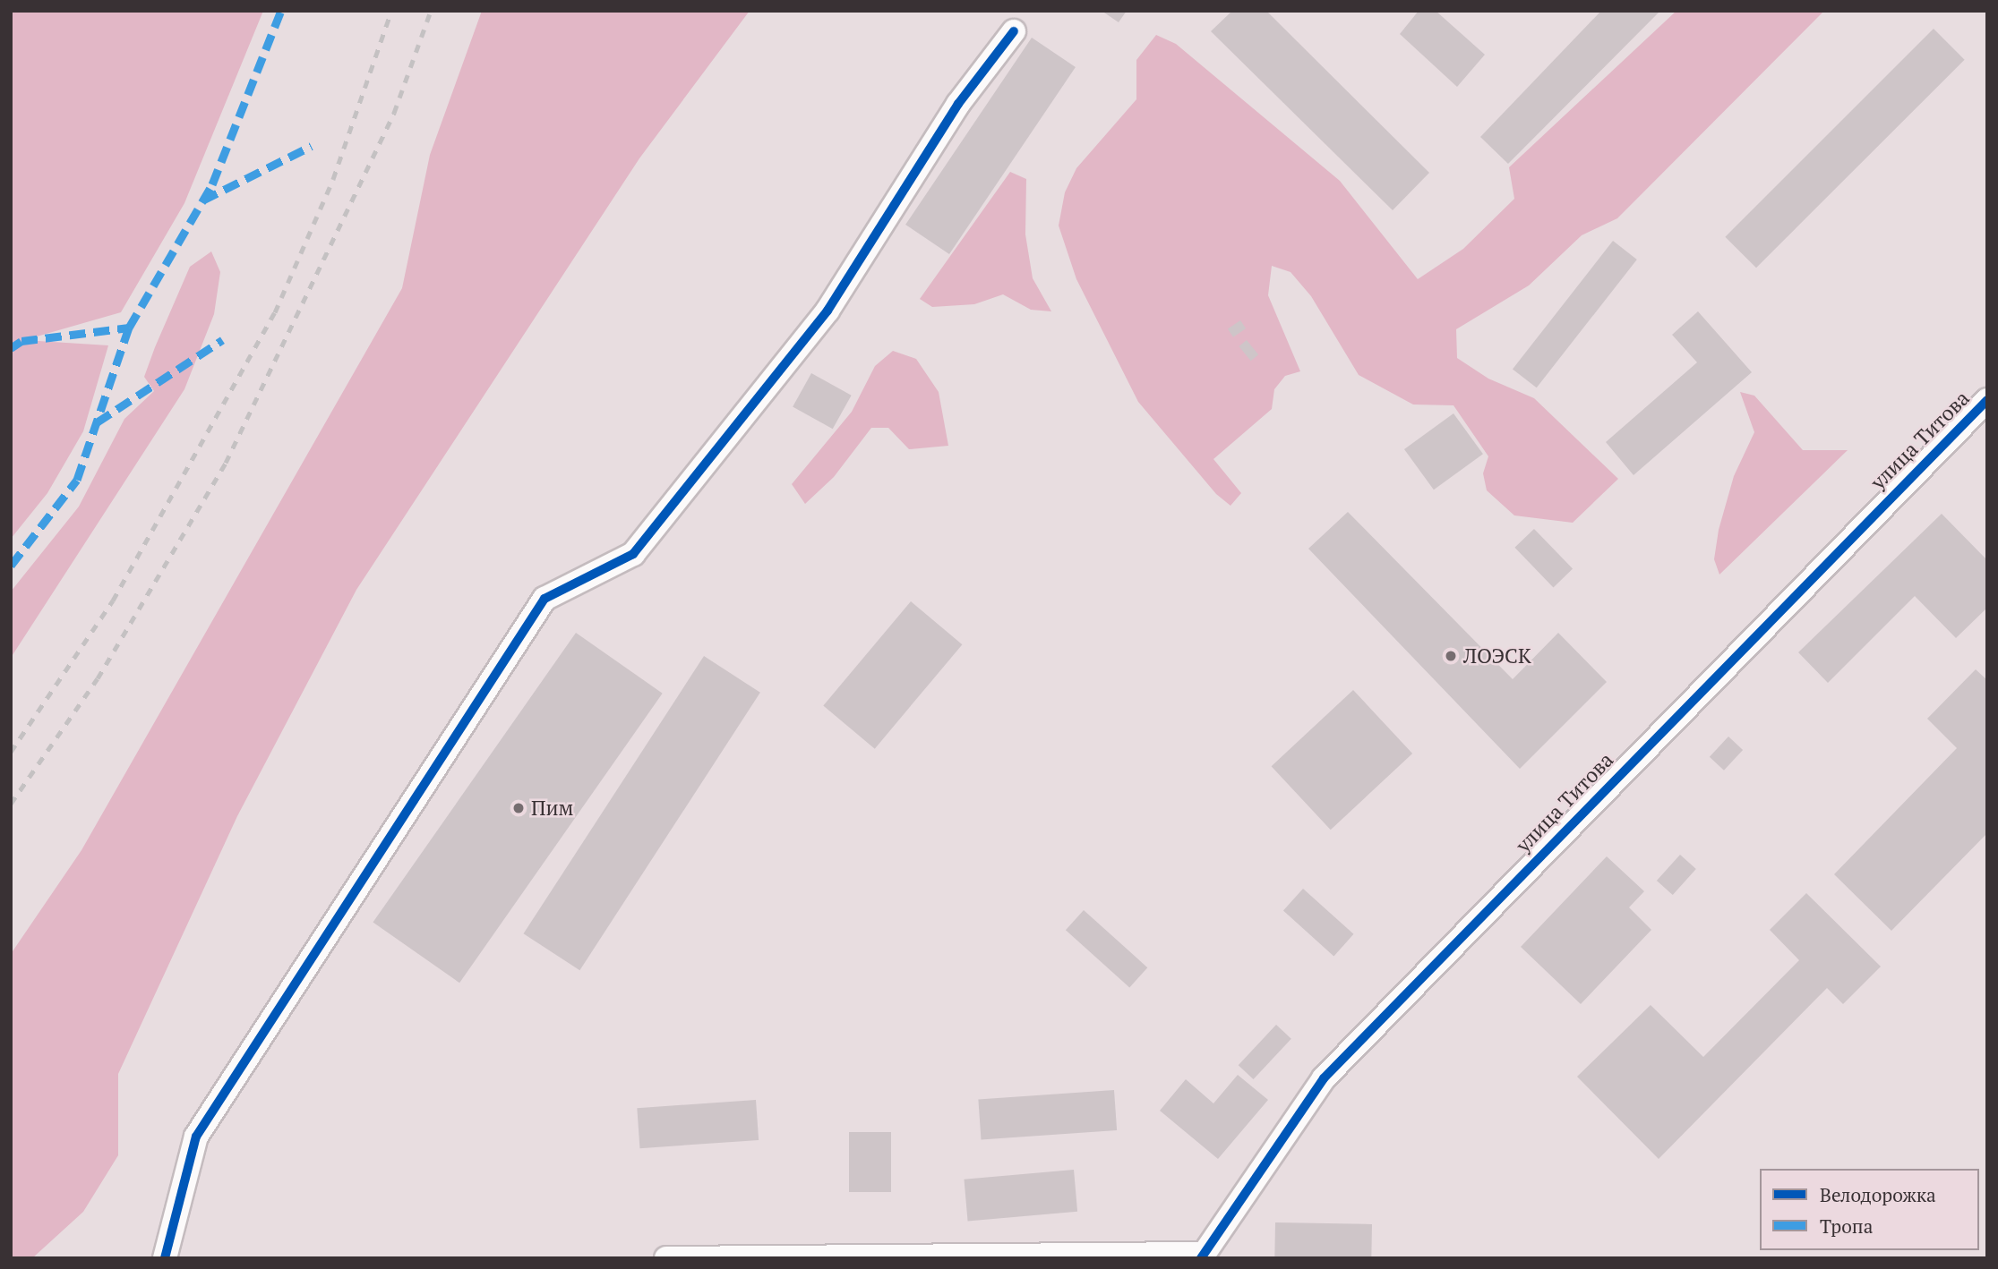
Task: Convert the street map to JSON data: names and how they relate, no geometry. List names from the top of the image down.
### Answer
{
  "streets": {
    "street": ["улица Титова"]
  },
  "places": ["ЛОЭСК", "Пим"],
  "legend": ["Велодорожка", "Тропа"]
}
